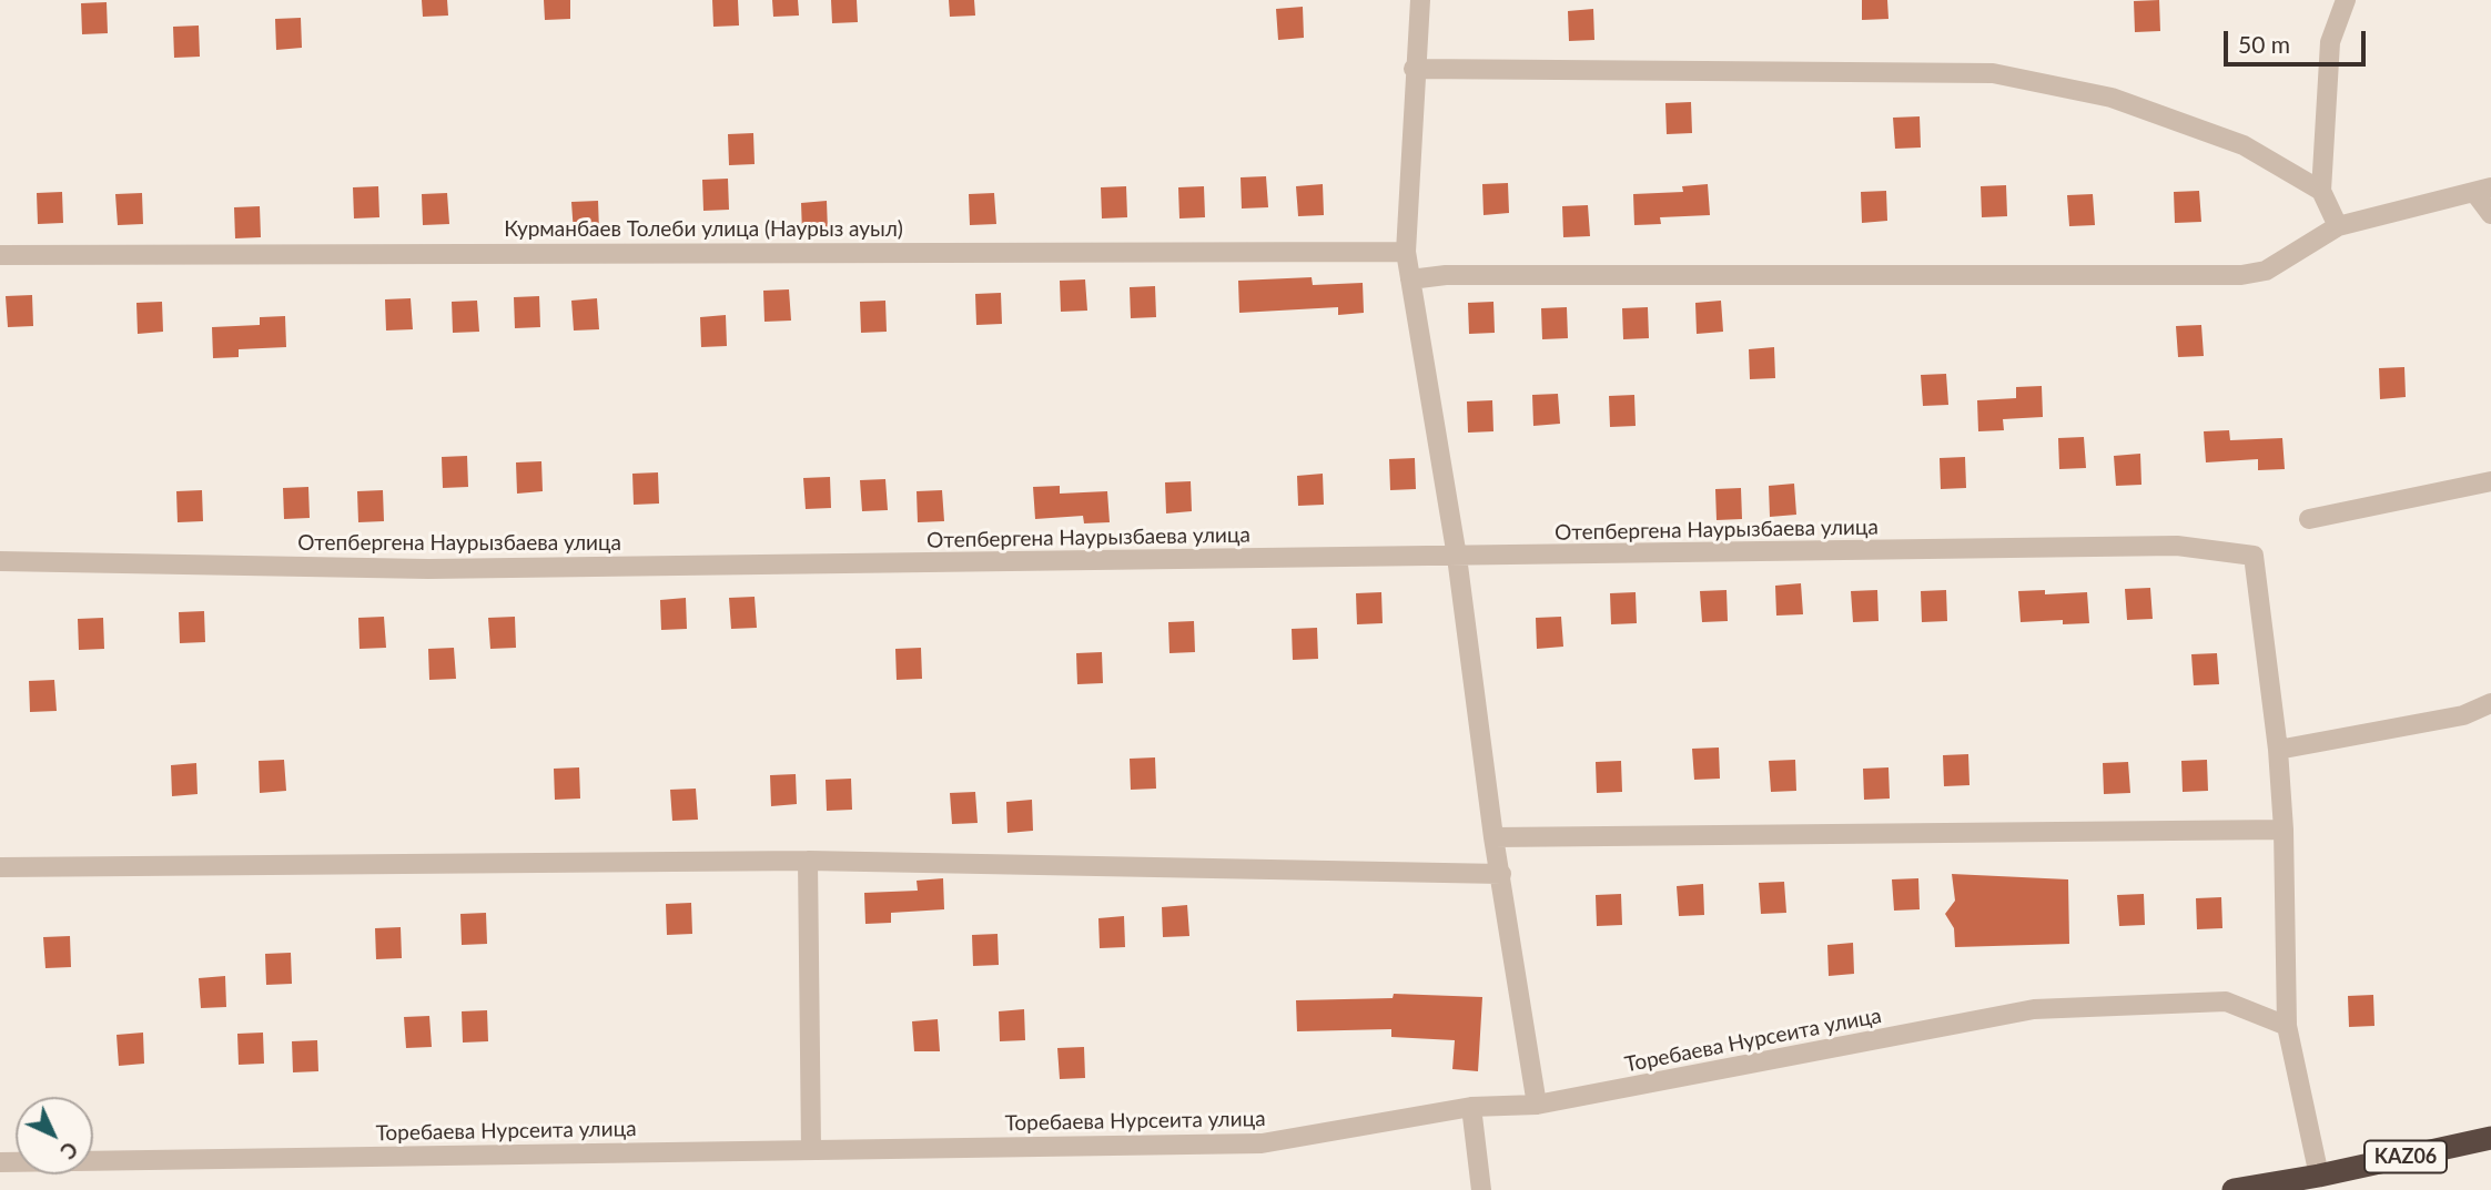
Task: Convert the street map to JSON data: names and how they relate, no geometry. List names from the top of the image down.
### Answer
{
  "streets": {
    "highway": ["KАZ06"],
    "street": ["Курманбаев Толеби улица (Наурыз ауыл)", "Отепбергена Наурызбаева улица", "Торебаева Нурсеита улица"]
  },
  "scale_bar": "50 m",
  "north": "bottom right"
}
